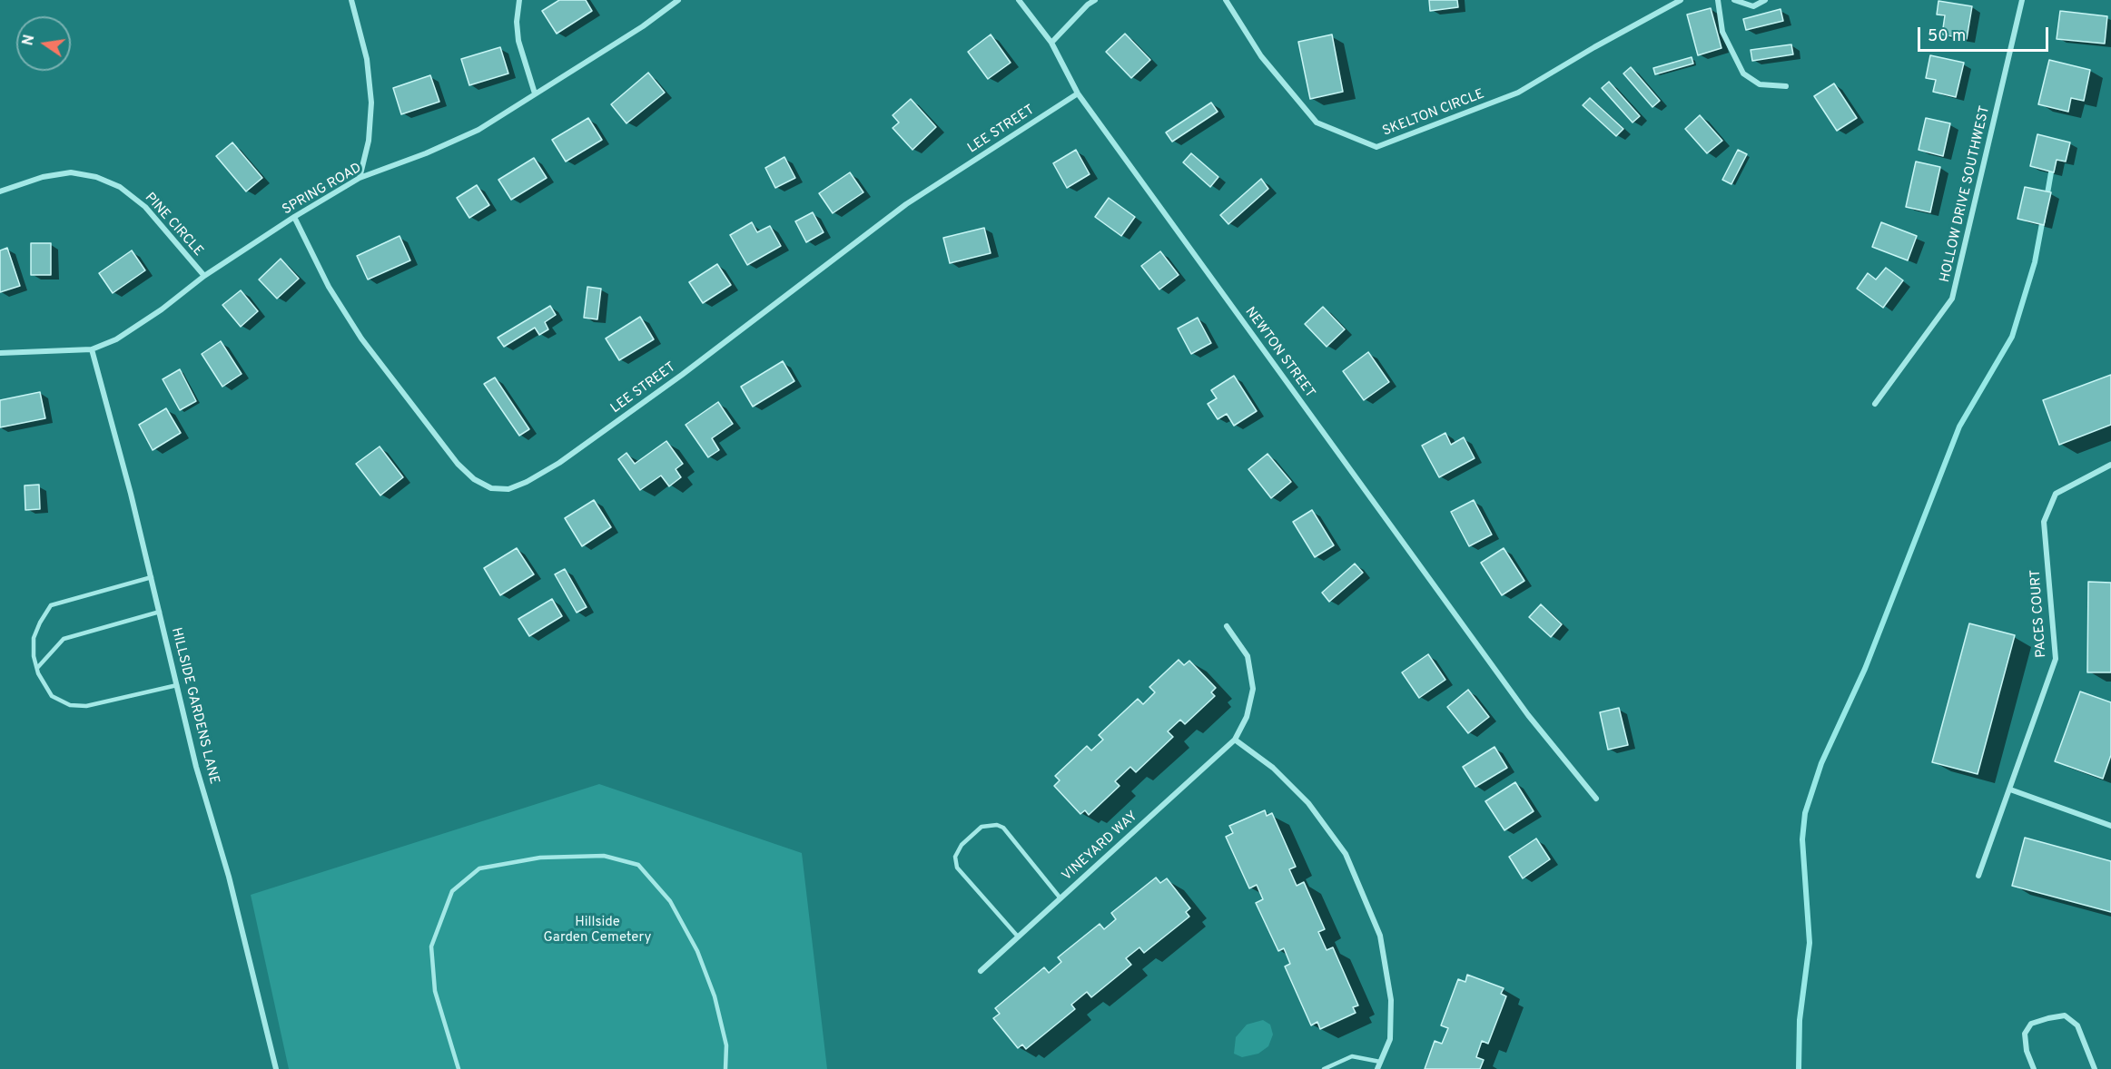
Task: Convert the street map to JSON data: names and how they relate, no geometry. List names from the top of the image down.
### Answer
{
  "streets": {
    "street": [
      "SKELTON CIRCLE",
      "LEE STREET",
      "SPRING ROAD",
      "HOLLOW DRIVE SOUTHWEST",
      "PINE CIRCLE",
      "NEWTON STREET",
      "PACES COURT",
      "HILLSIDE GARDENS LANE",
      "VINEYARD WAY"
    ]
  },
  "crossings": [
    ["LEE STREET", "SPRING ROAD"],
    ["LEE STREET", "NEWTON STREET"],
    ["SPRING ROAD", "PINE CIRCLE"],
    ["SPRING ROAD", "HILLSIDE GARDENS LANE"]
  ],
  "parks": ["Hillside Garden Cemetery"],
  "scale_bar": "50 m",
  "north": "left"
}
